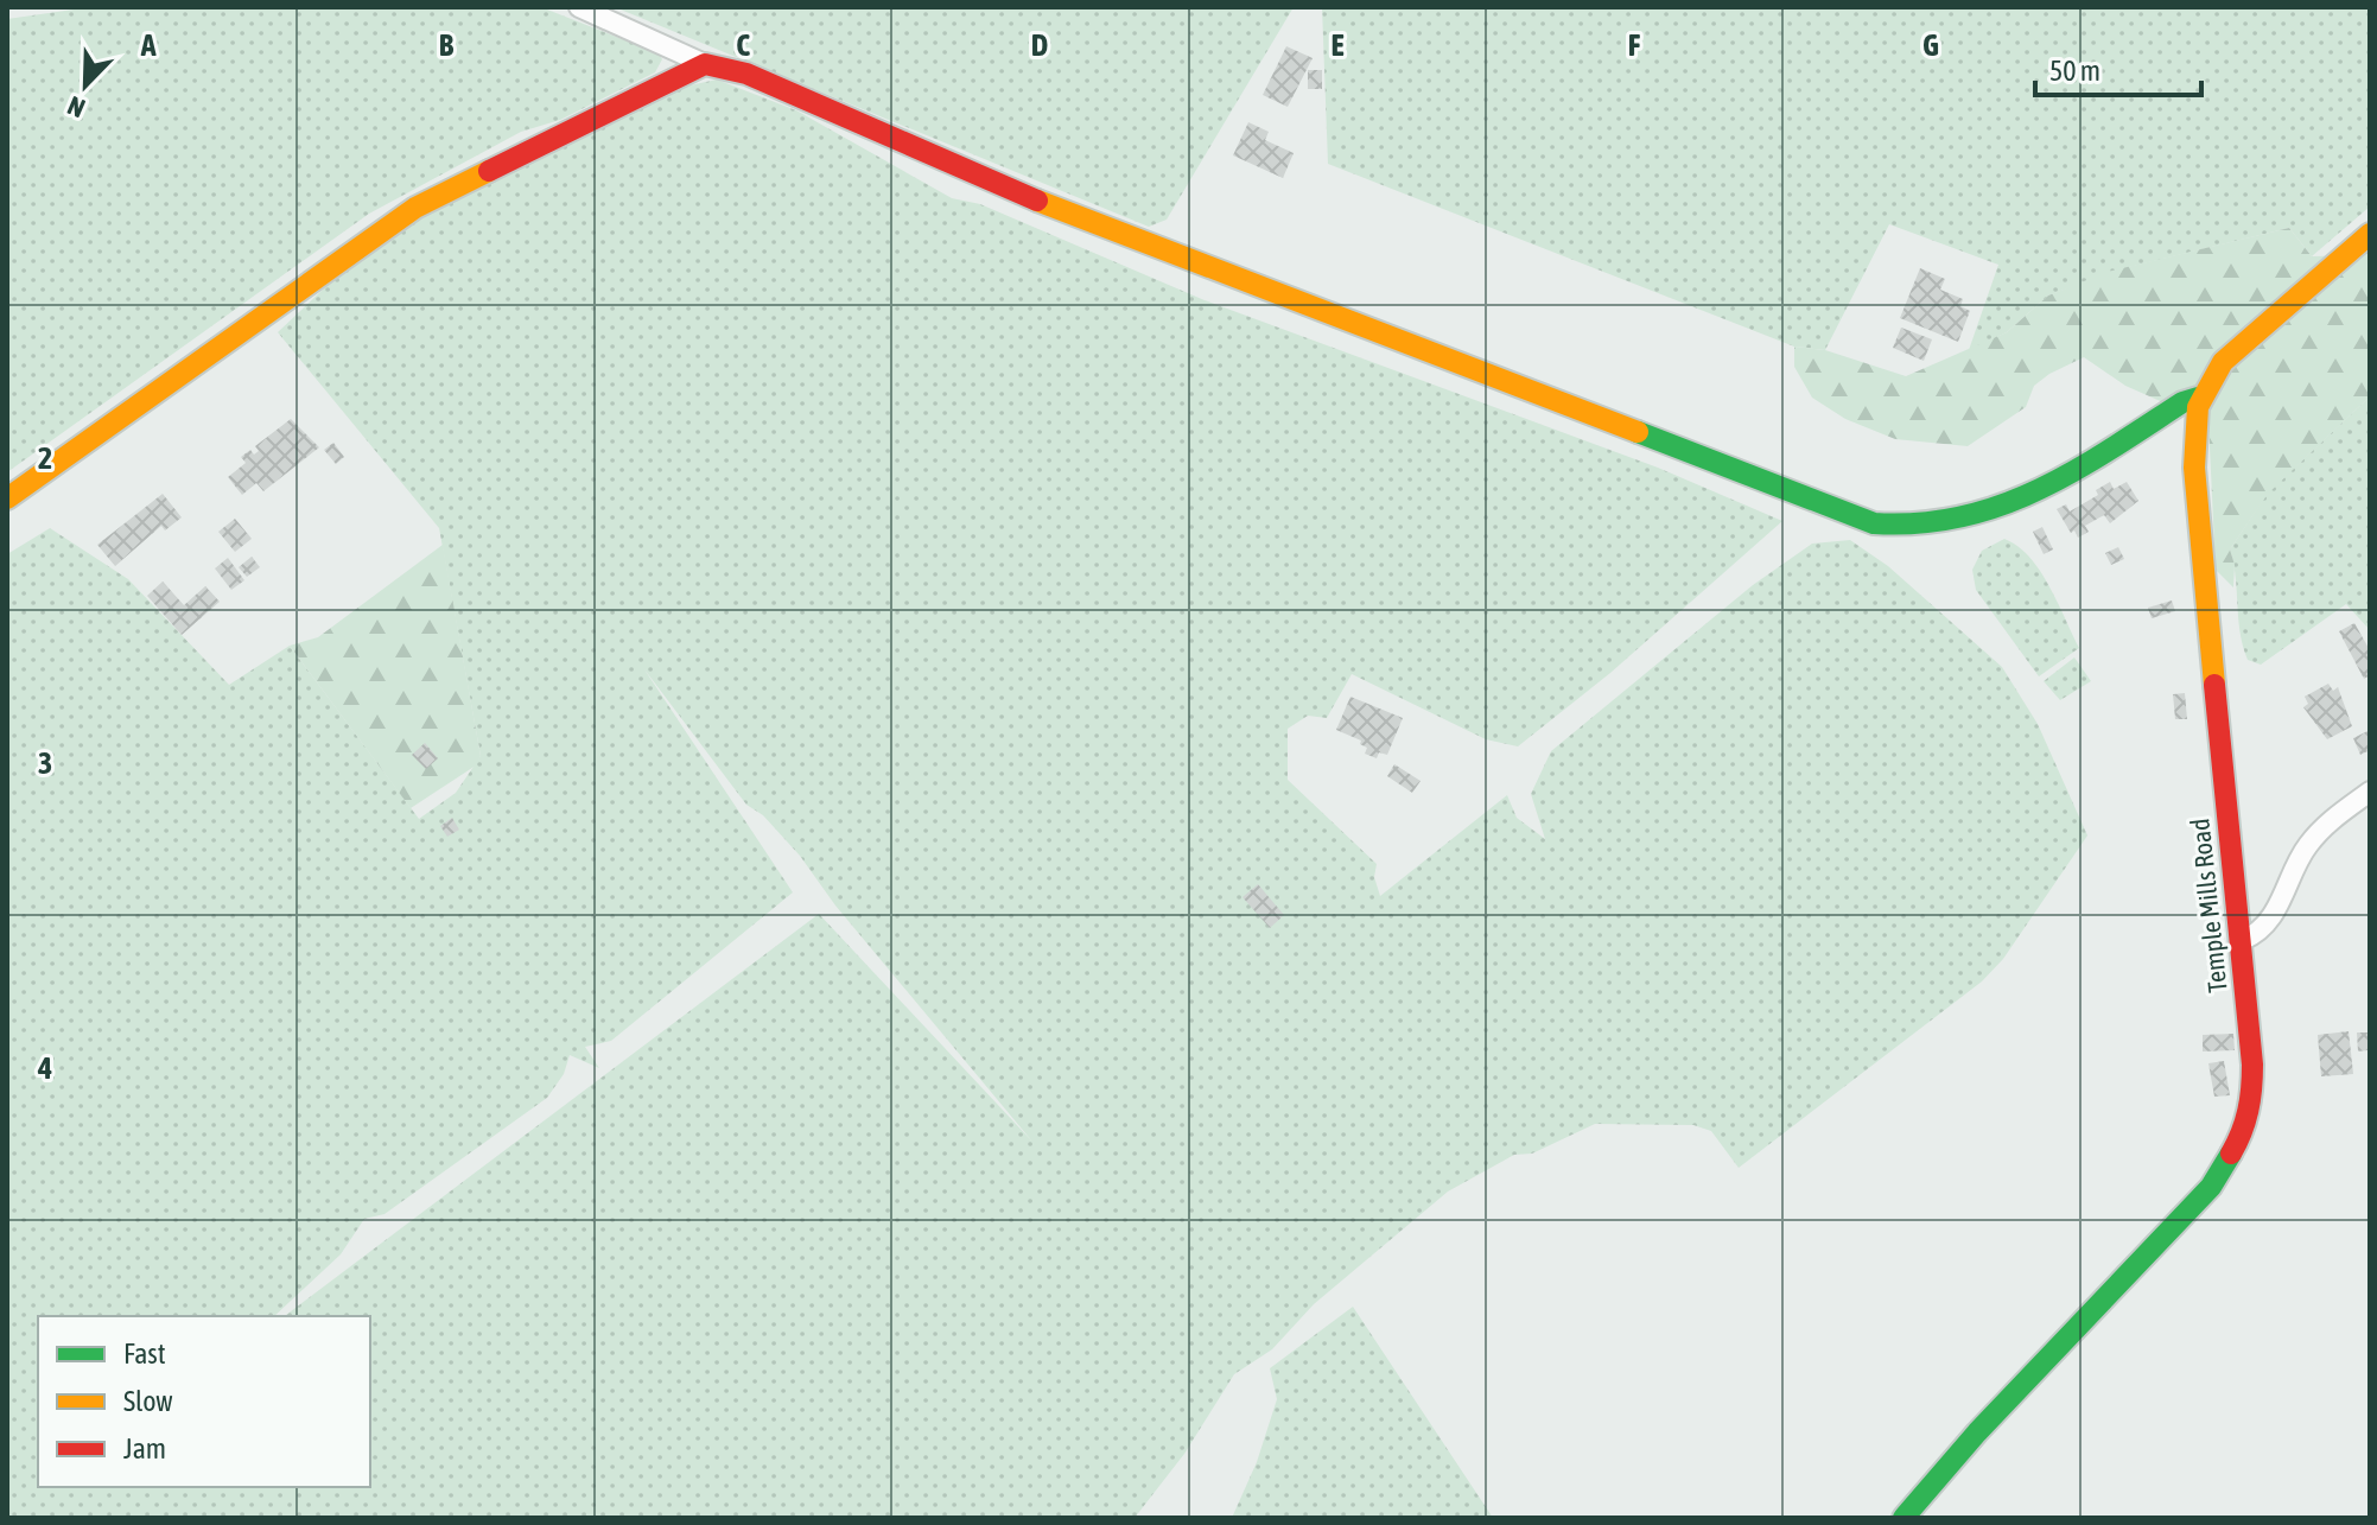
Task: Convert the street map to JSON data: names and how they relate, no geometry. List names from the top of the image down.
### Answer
{
  "streets": {
    "street": ["Temple Mills Road"]
  },
  "legend": ["Fast", "Slow", "Jam"],
  "scale_bar": "50 m",
  "north": "bottom left",
  "grid": {
    "columns": [
      "A",
      "B",
      "C",
      "D",
      "E",
      "F",
      "G"
    ],
    "rows": ["2", "3", "4"]
  }
}
